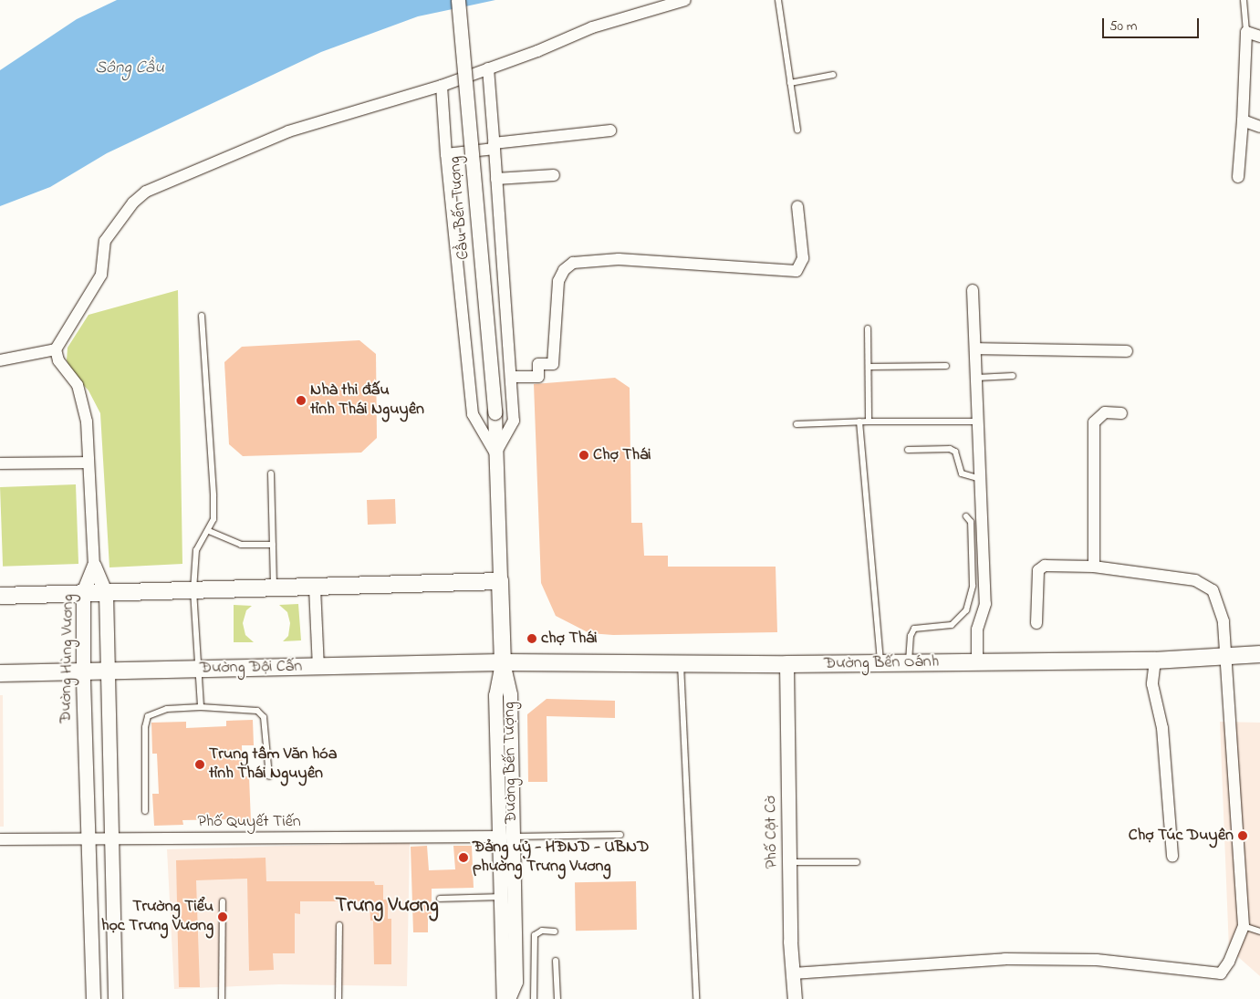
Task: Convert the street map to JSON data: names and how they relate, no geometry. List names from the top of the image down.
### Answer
{
  "streets": {
    "main road": ["Đường Bến Oánh", "Đường Đội Cấn", "Đường Bến Tượng"],
    "street": [
      "Cầu Bến Tượng",
      "Đường Hùng Vương",
      "Phố Quyết Tiến",
      "Phố Cột Cờ"
    ]
  },
  "crossings": [
    ["Cầu Bến Tượng", "Đường Bến Tượng"],
    ["Đường Hùng Vương", "Đường Đội Cấn"],
    ["Đường Hùng Vương", "Phố Quyết Tiến"],
    ["Đường Bến Oánh", "Đường Đội Cấn"],
    ["Đường Bến Oánh", "Đường Bến Tượng"],
    ["Đường Bến Oánh", "Phố Cột Cờ"],
    ["Đường Đội Cấn", "Đường Bến Tượng"],
    ["Đường Bến Tượng", "Phố Quyết Tiến"]
  ],
  "districts": ["Trưng Vương"],
  "water": ["Sông Cầu"],
  "places": [
    "Nhà thi đấu tỉnh Thái Nguyên",
    "Chợ Thái",
    "chợ Thái",
    "Trung tâm Văn hóa tỉnh Thái Nguyên",
    "Chợ Túc Duyên",
    "Đảng uỷ - HĐND - UBND phường Trưng Vương",
    "Trường Tiểu học Trưng Vương"
  ],
  "scale_bar": "50 m"
}
